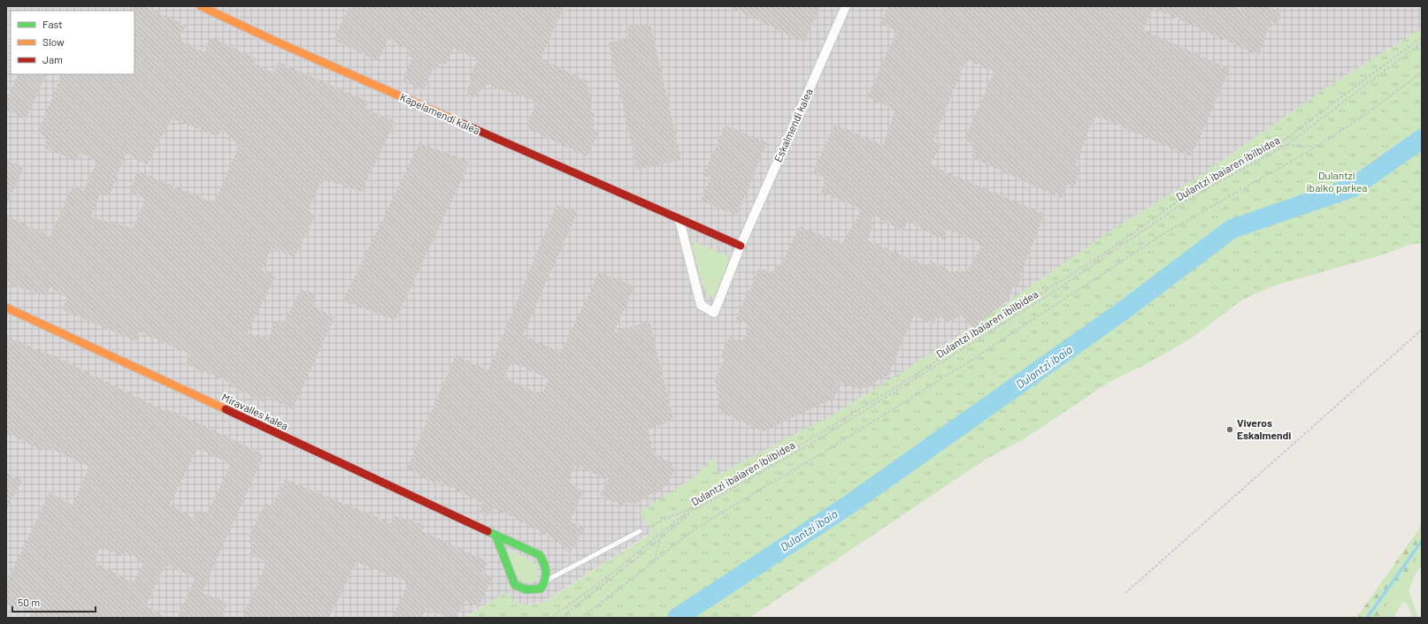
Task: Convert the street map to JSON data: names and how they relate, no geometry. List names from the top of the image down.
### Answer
{
  "streets": {
    "street": ["Kapelamendi kalea", "Eskalmendi kalea", "Miravalles kalea"],
    "path": ["Dulantzi ibaiaren ibilbidea"]
  },
  "crossings": [
    ["Kapelamendi kalea", "Eskalmendi kalea"]
  ],
  "water": ["Dulantzi ibaia"],
  "parks": ["Dulantzi ibaiko parkea"],
  "places": ["Viveros Eskalmendi"],
  "legend": ["Fast", "Slow", "Jam"],
  "scale_bar": "50 m"
}
